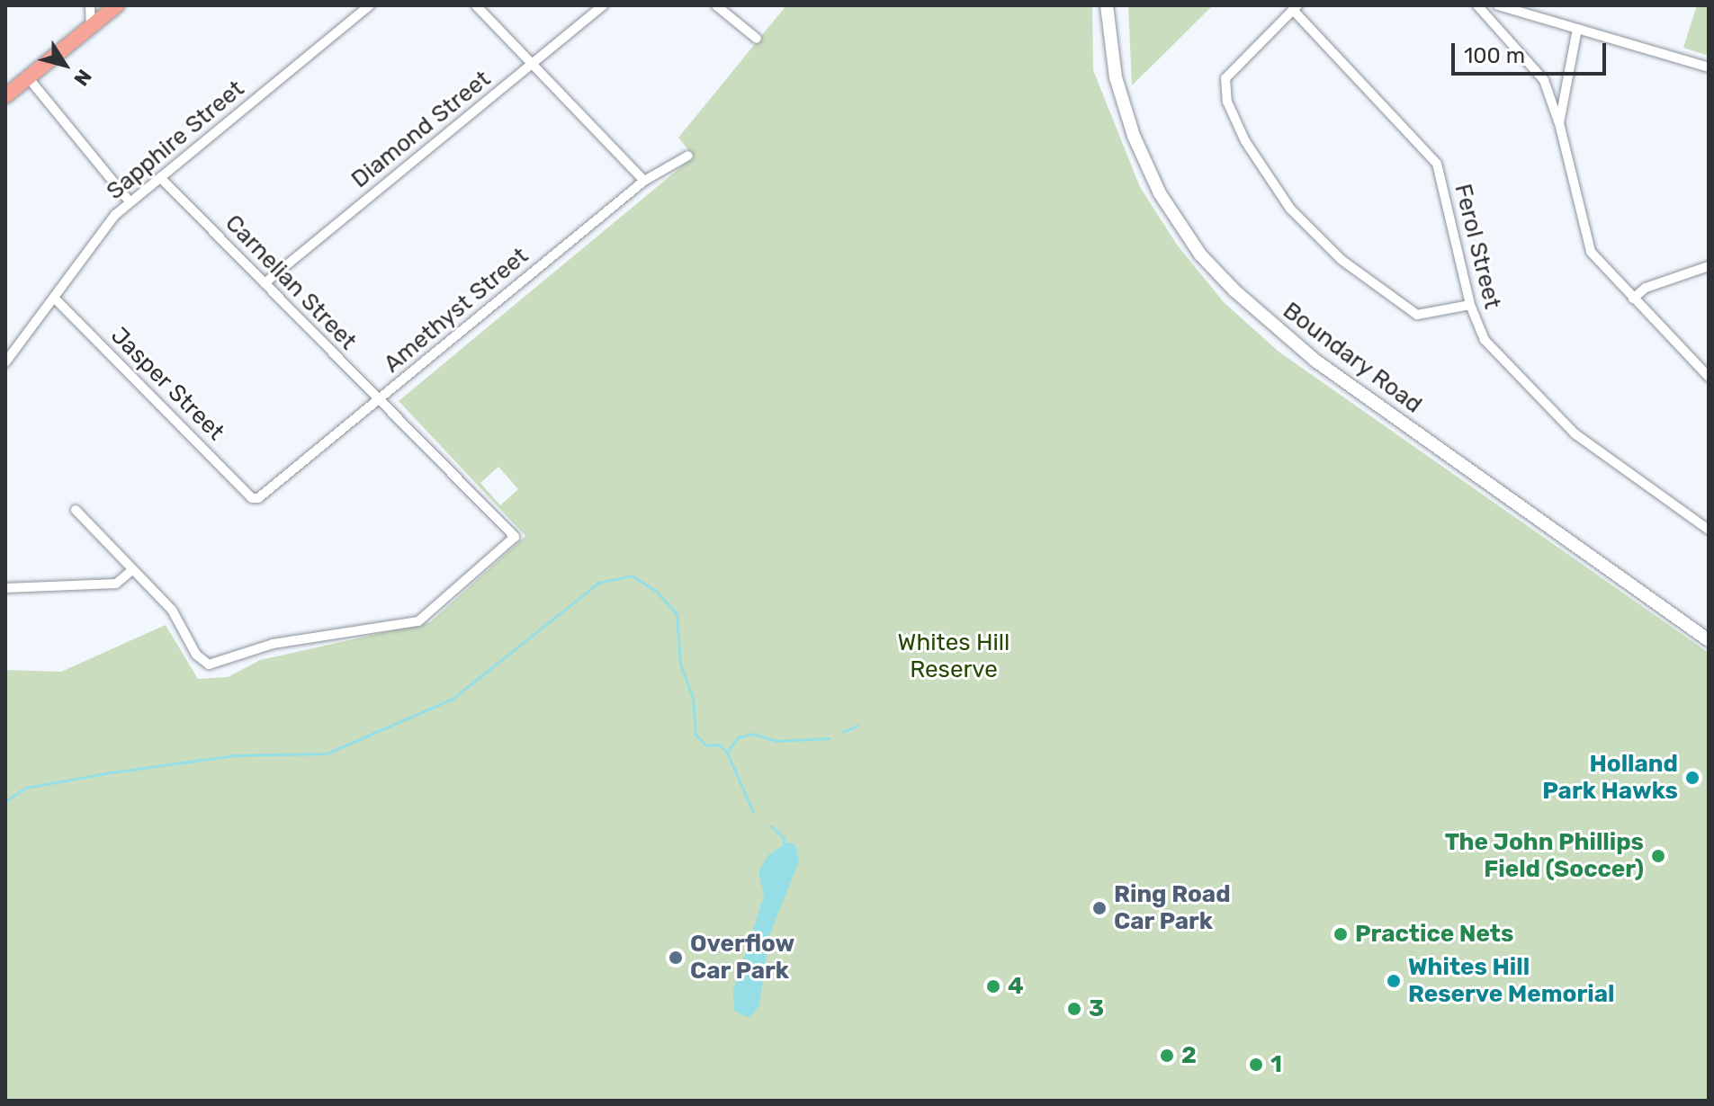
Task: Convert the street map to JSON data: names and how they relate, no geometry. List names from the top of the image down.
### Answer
{
  "streets": {
    "main road": ["Boundary Road"],
    "street": [
      "Diamond Street",
      "Sapphire Street",
      "Ferol Street",
      "Carnelian Street",
      "Amethyst Street",
      "Jasper Street"
    ]
  },
  "crossings": [
    ["Diamond Street", "Carnelian Street"],
    ["Sapphire Street", "Carnelian Street"],
    ["Sapphire Street", "Jasper Street"],
    ["Carnelian Street", "Amethyst Street"],
    ["Amethyst Street", "Jasper Street"]
  ],
  "parks": ["Whites Hill Reserve"],
  "places": [
    "Holland Park Hawks",
    "The John Phillips Field (Soccer)",
    "Ring Road Car Park",
    "Practice Nets",
    "Overflow Car Park",
    "Whites Hill Reserve Memorial",
    "4",
    "3",
    "2",
    "1"
  ],
  "scale_bar": "100 m",
  "north": "bottom right"
}
